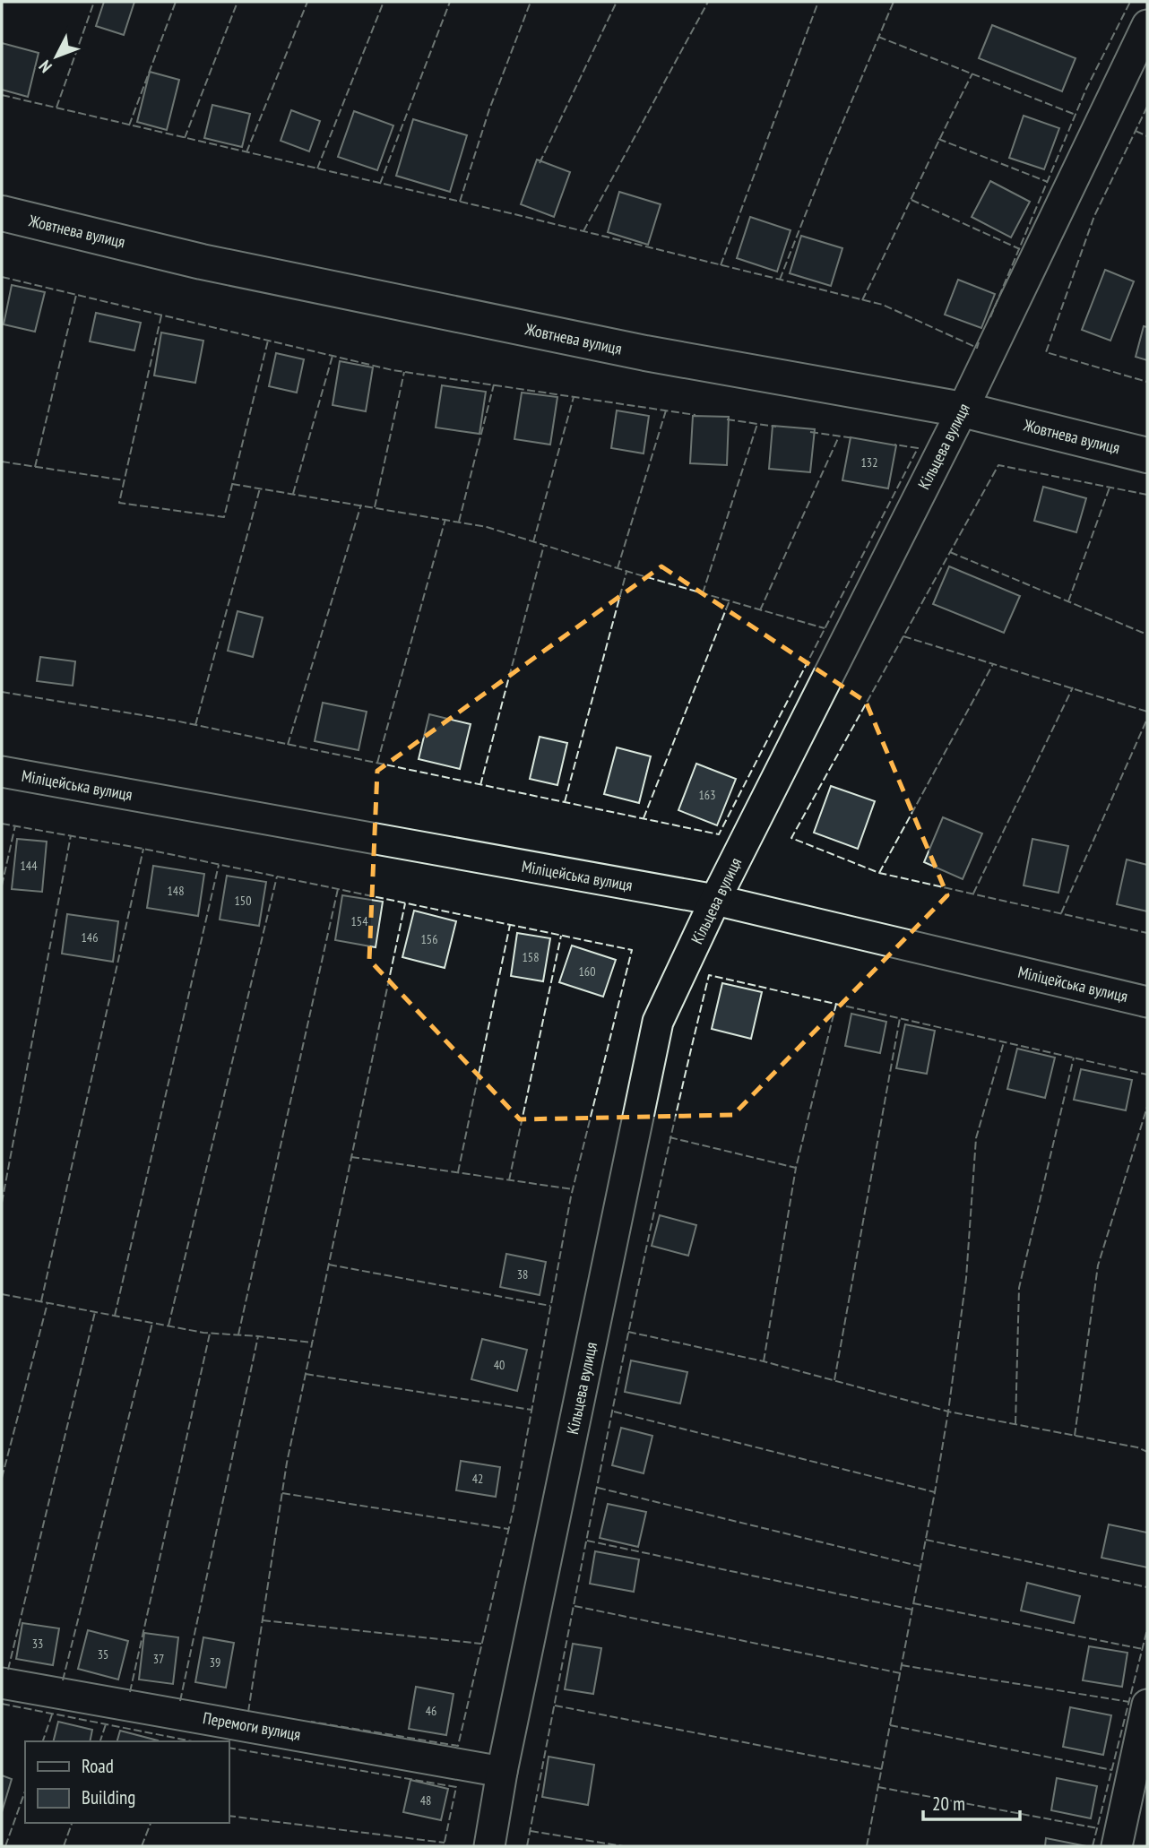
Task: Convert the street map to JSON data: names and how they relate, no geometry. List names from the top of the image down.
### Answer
{
  "streets": {
    "main road": ["Жовтнева вулиця"],
    "street": ["Кільцева вулиця", "Міліцейська вулиця", "Перемоги вулиця"]
  },
  "crossings": [
    ["Жовтнева вулиця", "Кільцева вулиця"],
    ["Кільцева вулиця", "Міліцейська вулиця"],
    ["Кільцева вулиця", "Перемоги вулиця"]
  ],
  "house_numbers": [
    "132",
    "163",
    "144",
    "148",
    "150",
    "154",
    "146",
    "156",
    "158",
    "160",
    "38",
    "40",
    "42",
    "33",
    "35",
    "37",
    "39",
    "46",
    "48"
  ],
  "legend": ["Road", "Building"],
  "scale_bar": "20 m",
  "north": "bottom left"
}
